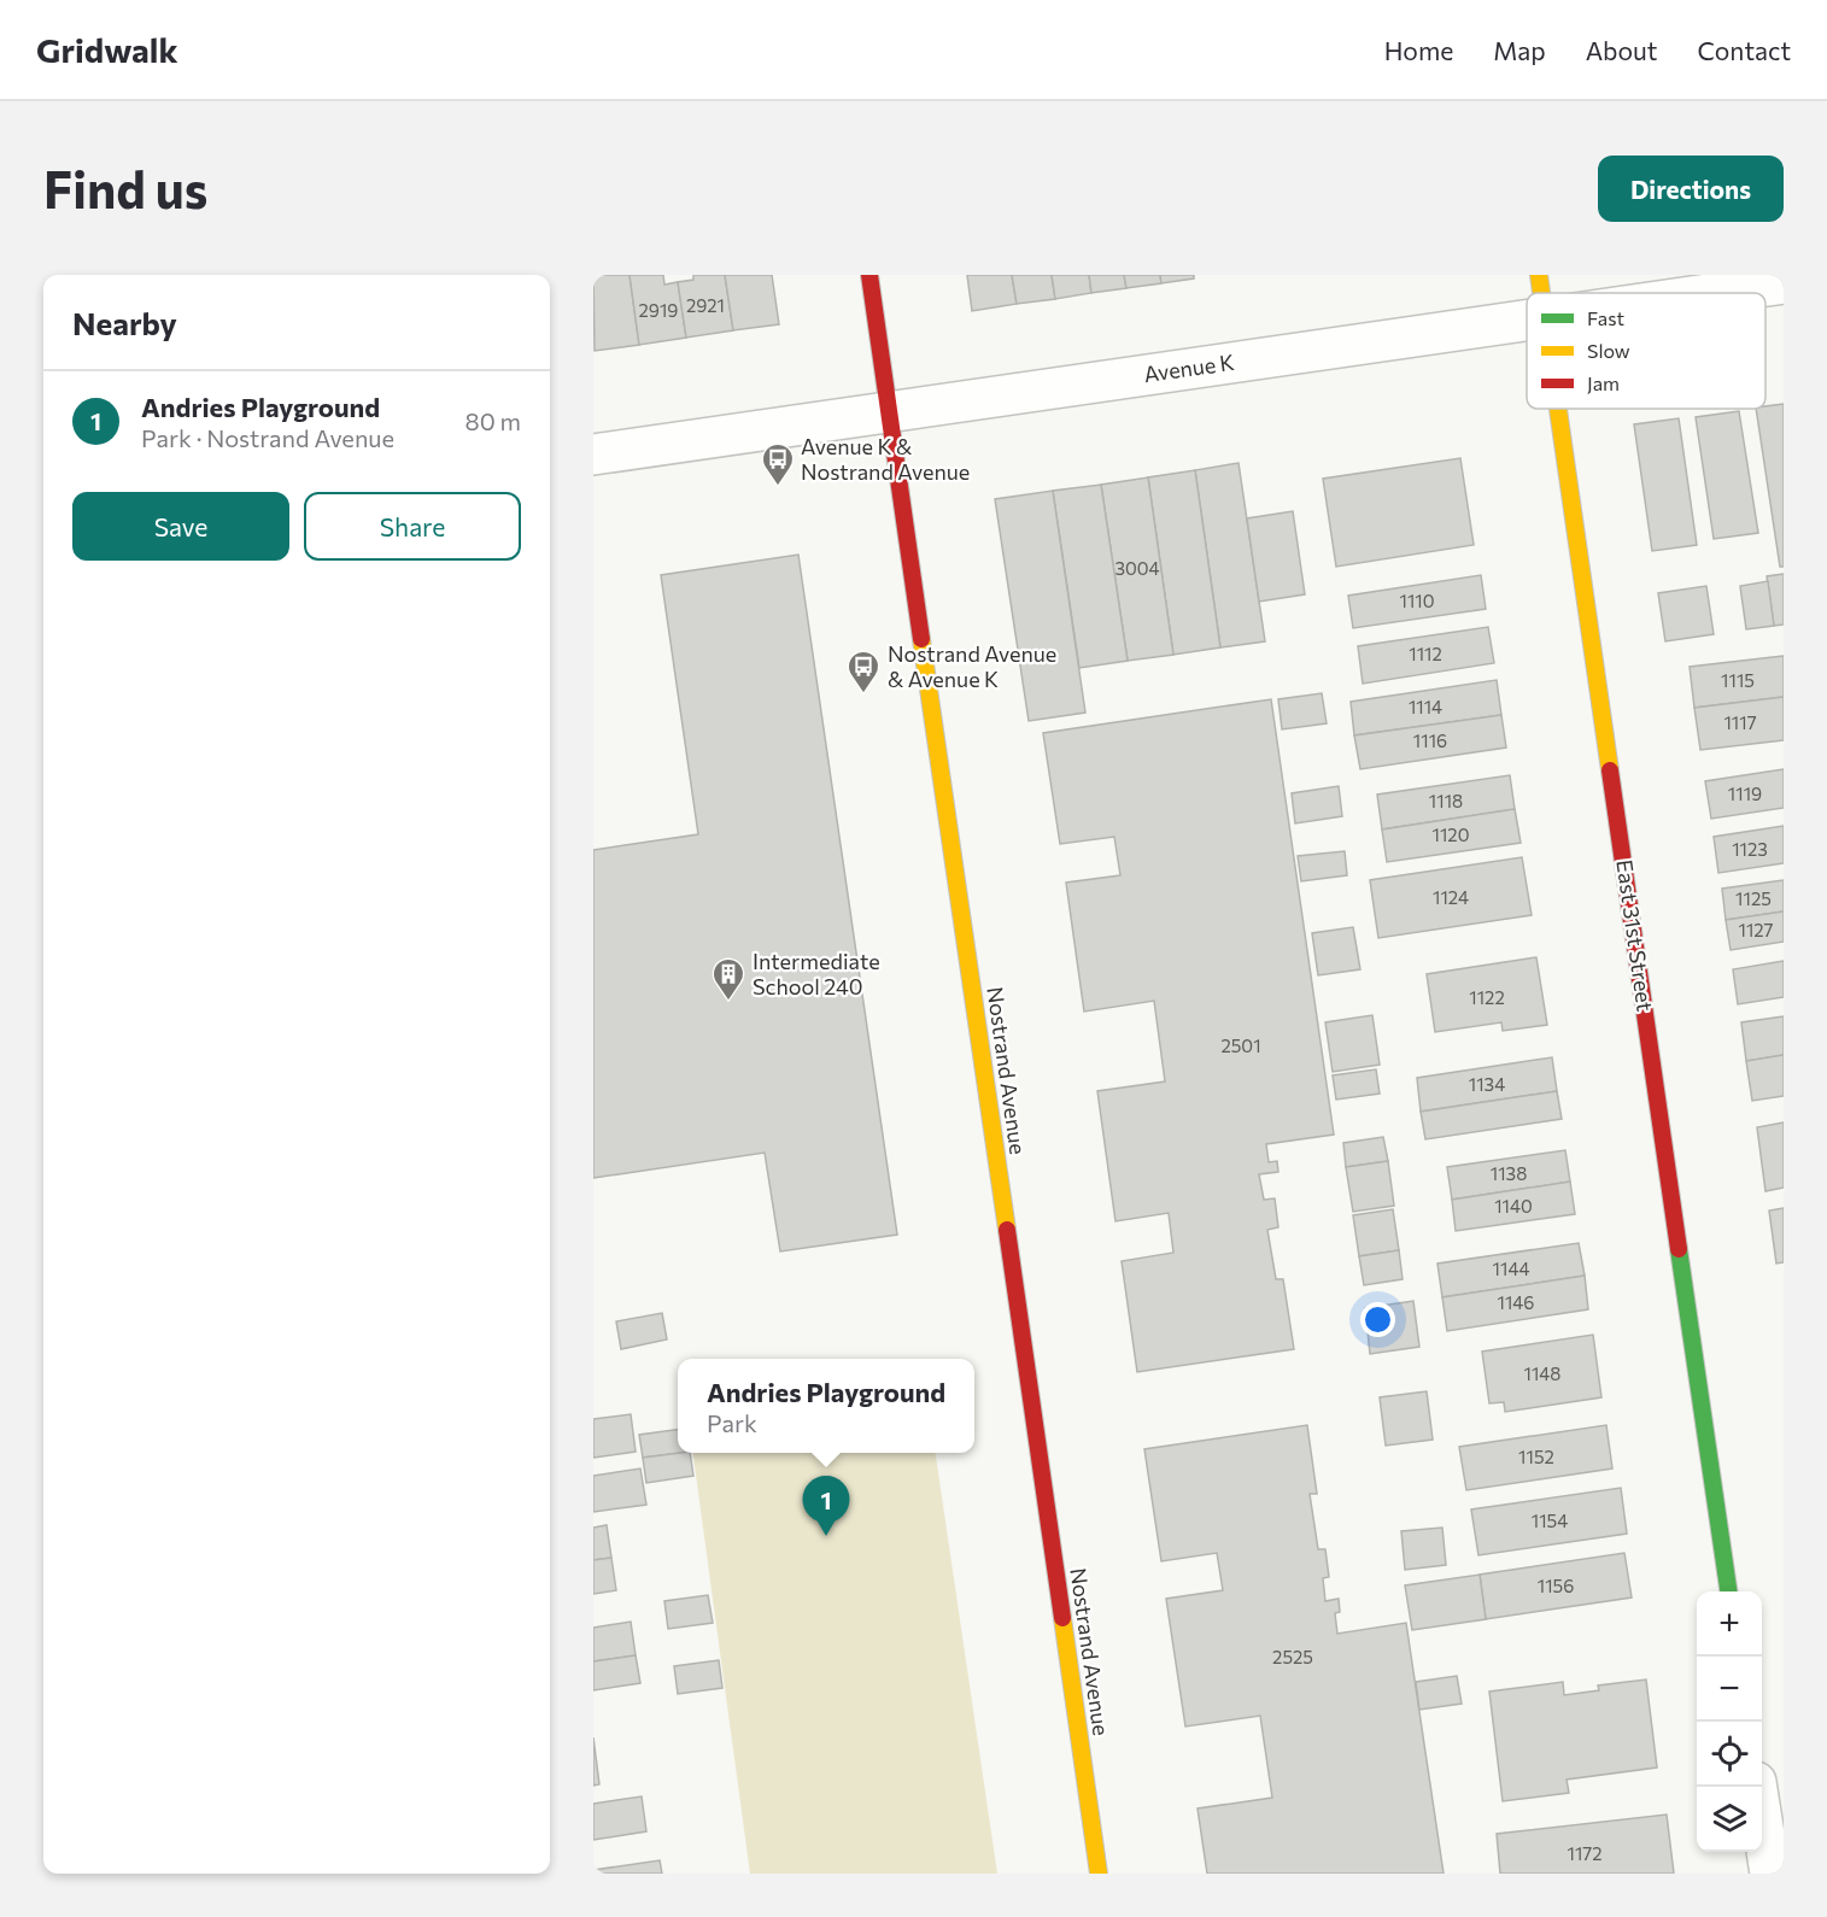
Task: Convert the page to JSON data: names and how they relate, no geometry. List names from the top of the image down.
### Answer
{
  "streets": {
    "main road": ["East 31st Street", "Nostrand Avenue"],
    "street": ["Avenue K"]
  },
  "crossings": [
    ["Avenue K", "Nostrand Avenue"]
  ],
  "places": {
    "bus stop": ["Avenue K & Nostrand Avenue", "Nostrand Avenue & Avenue K"],
    "building": ["Intermediate School 240"]
  },
  "house_numbers": [
    "2921",
    "2919",
    "3004",
    "1110",
    "1112",
    "1115",
    "1114",
    "1117",
    "1116",
    "1119",
    "1118",
    "1120",
    "1123",
    "1124",
    "1125",
    "1127",
    "1122",
    "2501",
    "1134",
    "1138",
    "1140",
    "1144",
    "1146",
    "1148",
    "1152",
    "1154",
    "1156",
    "2525",
    "1172"
  ],
  "legend": ["Fast", "Slow", "Jam"],
  "page": {
    "header": "Gridwalk",
    "nav": [
      "Home",
      "Map",
      "About",
      "Contact"
    ],
    "buttons": [
      "Directions",
      ["Save", "Share"]
    ],
    "title": "Find us",
    "heading": "Nearby",
    "list": [
      {
        "mark": "1",
        "name": "Andries Playground",
        "note": "Park · Nostrand Avenue",
        "value": "80 m"
      }
    ],
    "popup": ["Andries Playground", "Park"],
    "pins": "1",
    "map_buttons": ["+", "−"]
  }
}
